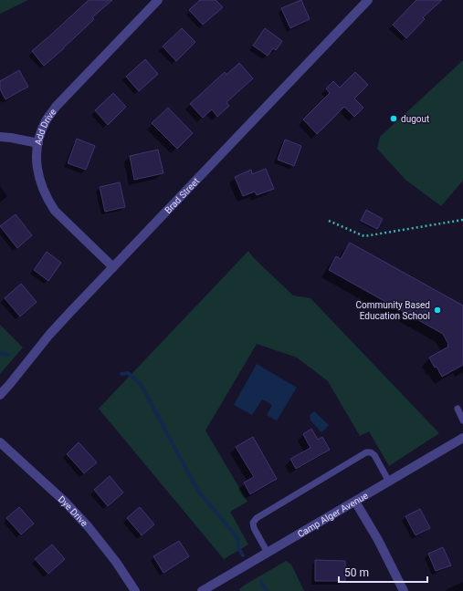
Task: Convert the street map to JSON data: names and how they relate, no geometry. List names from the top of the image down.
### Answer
{
  "streets": {
    "street": [
      "Add Drive",
      "Brad Street",
      "Dye Drive",
      "Camp Alger Avenue"
    ]
  },
  "crossings": [
    ["Add Drive", "Brad Street"]
  ],
  "places": ["dugout", "Community Based Education School"],
  "scale_bar": "50 m"
}
